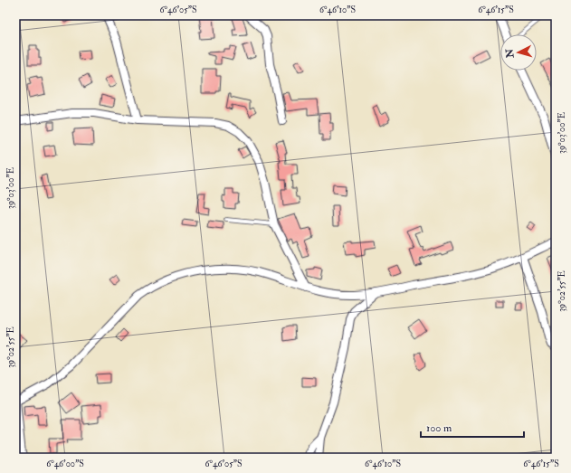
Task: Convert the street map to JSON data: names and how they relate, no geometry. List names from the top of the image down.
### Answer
{
  "scale_bar": "100 m",
  "north": "left",
  "coordinates": [
    "6°46'05\"S",
    "6°46'10\"S",
    "6°46'15\"S",
    "39°03'00\"E",
    "39°02'55\"E",
    "6°46'00\"S"
  ]
}
